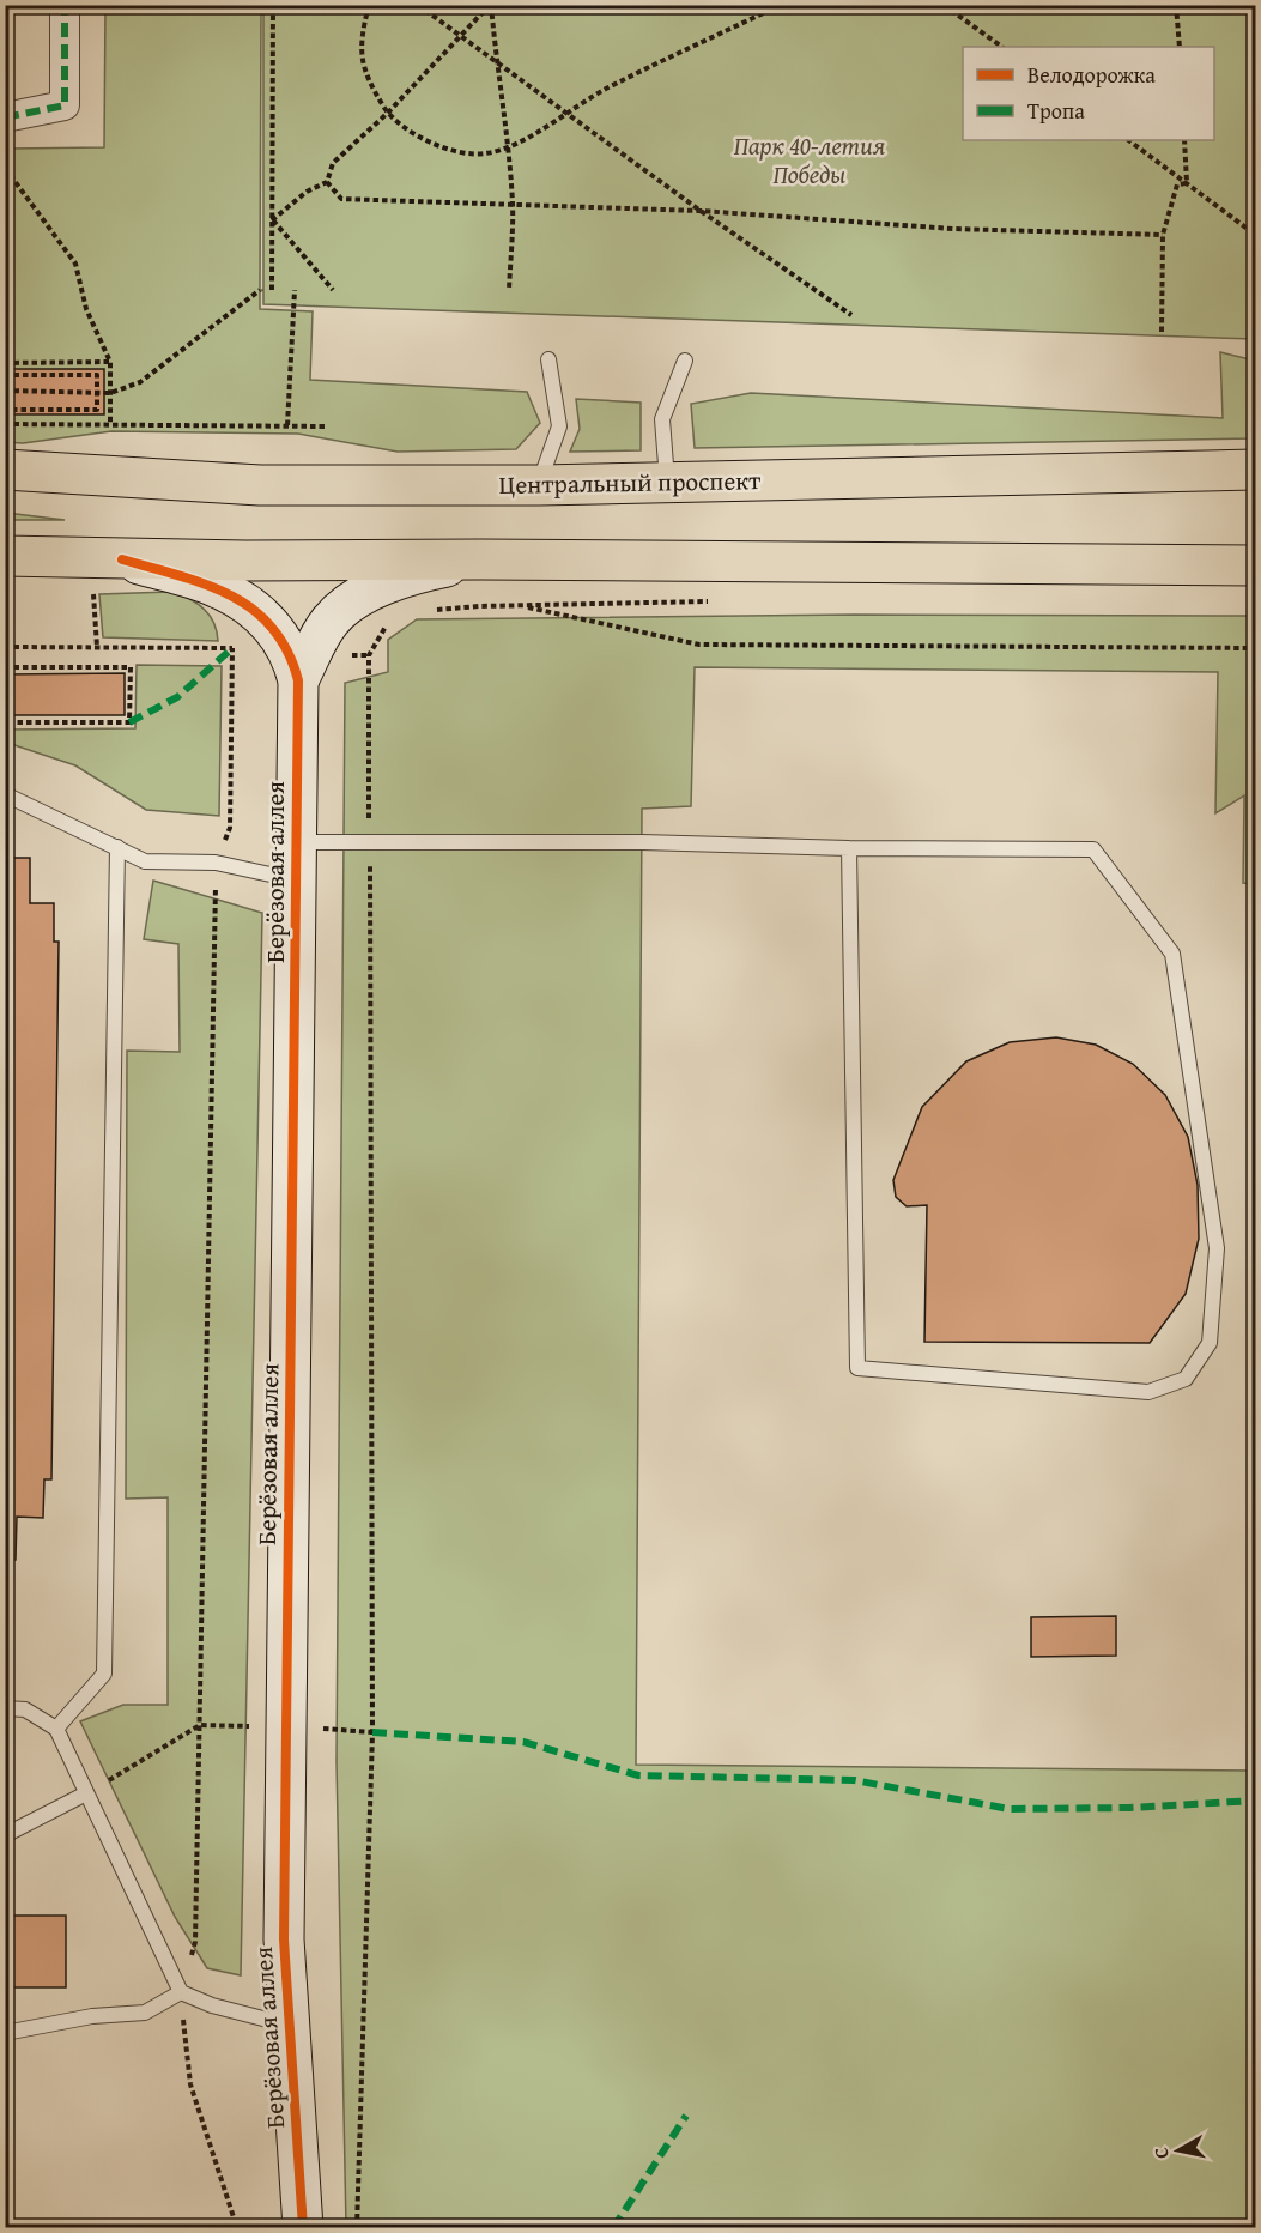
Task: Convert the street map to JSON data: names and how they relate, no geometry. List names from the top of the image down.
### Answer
{
  "streets": {
    "main road": ["Центральный проспект"],
    "street": ["Берёзовая аллея"]
  },
  "parks": ["Парк 40-летия Победы"],
  "legend": ["Велодорожка", "Тропа"],
  "north": "left"
}
